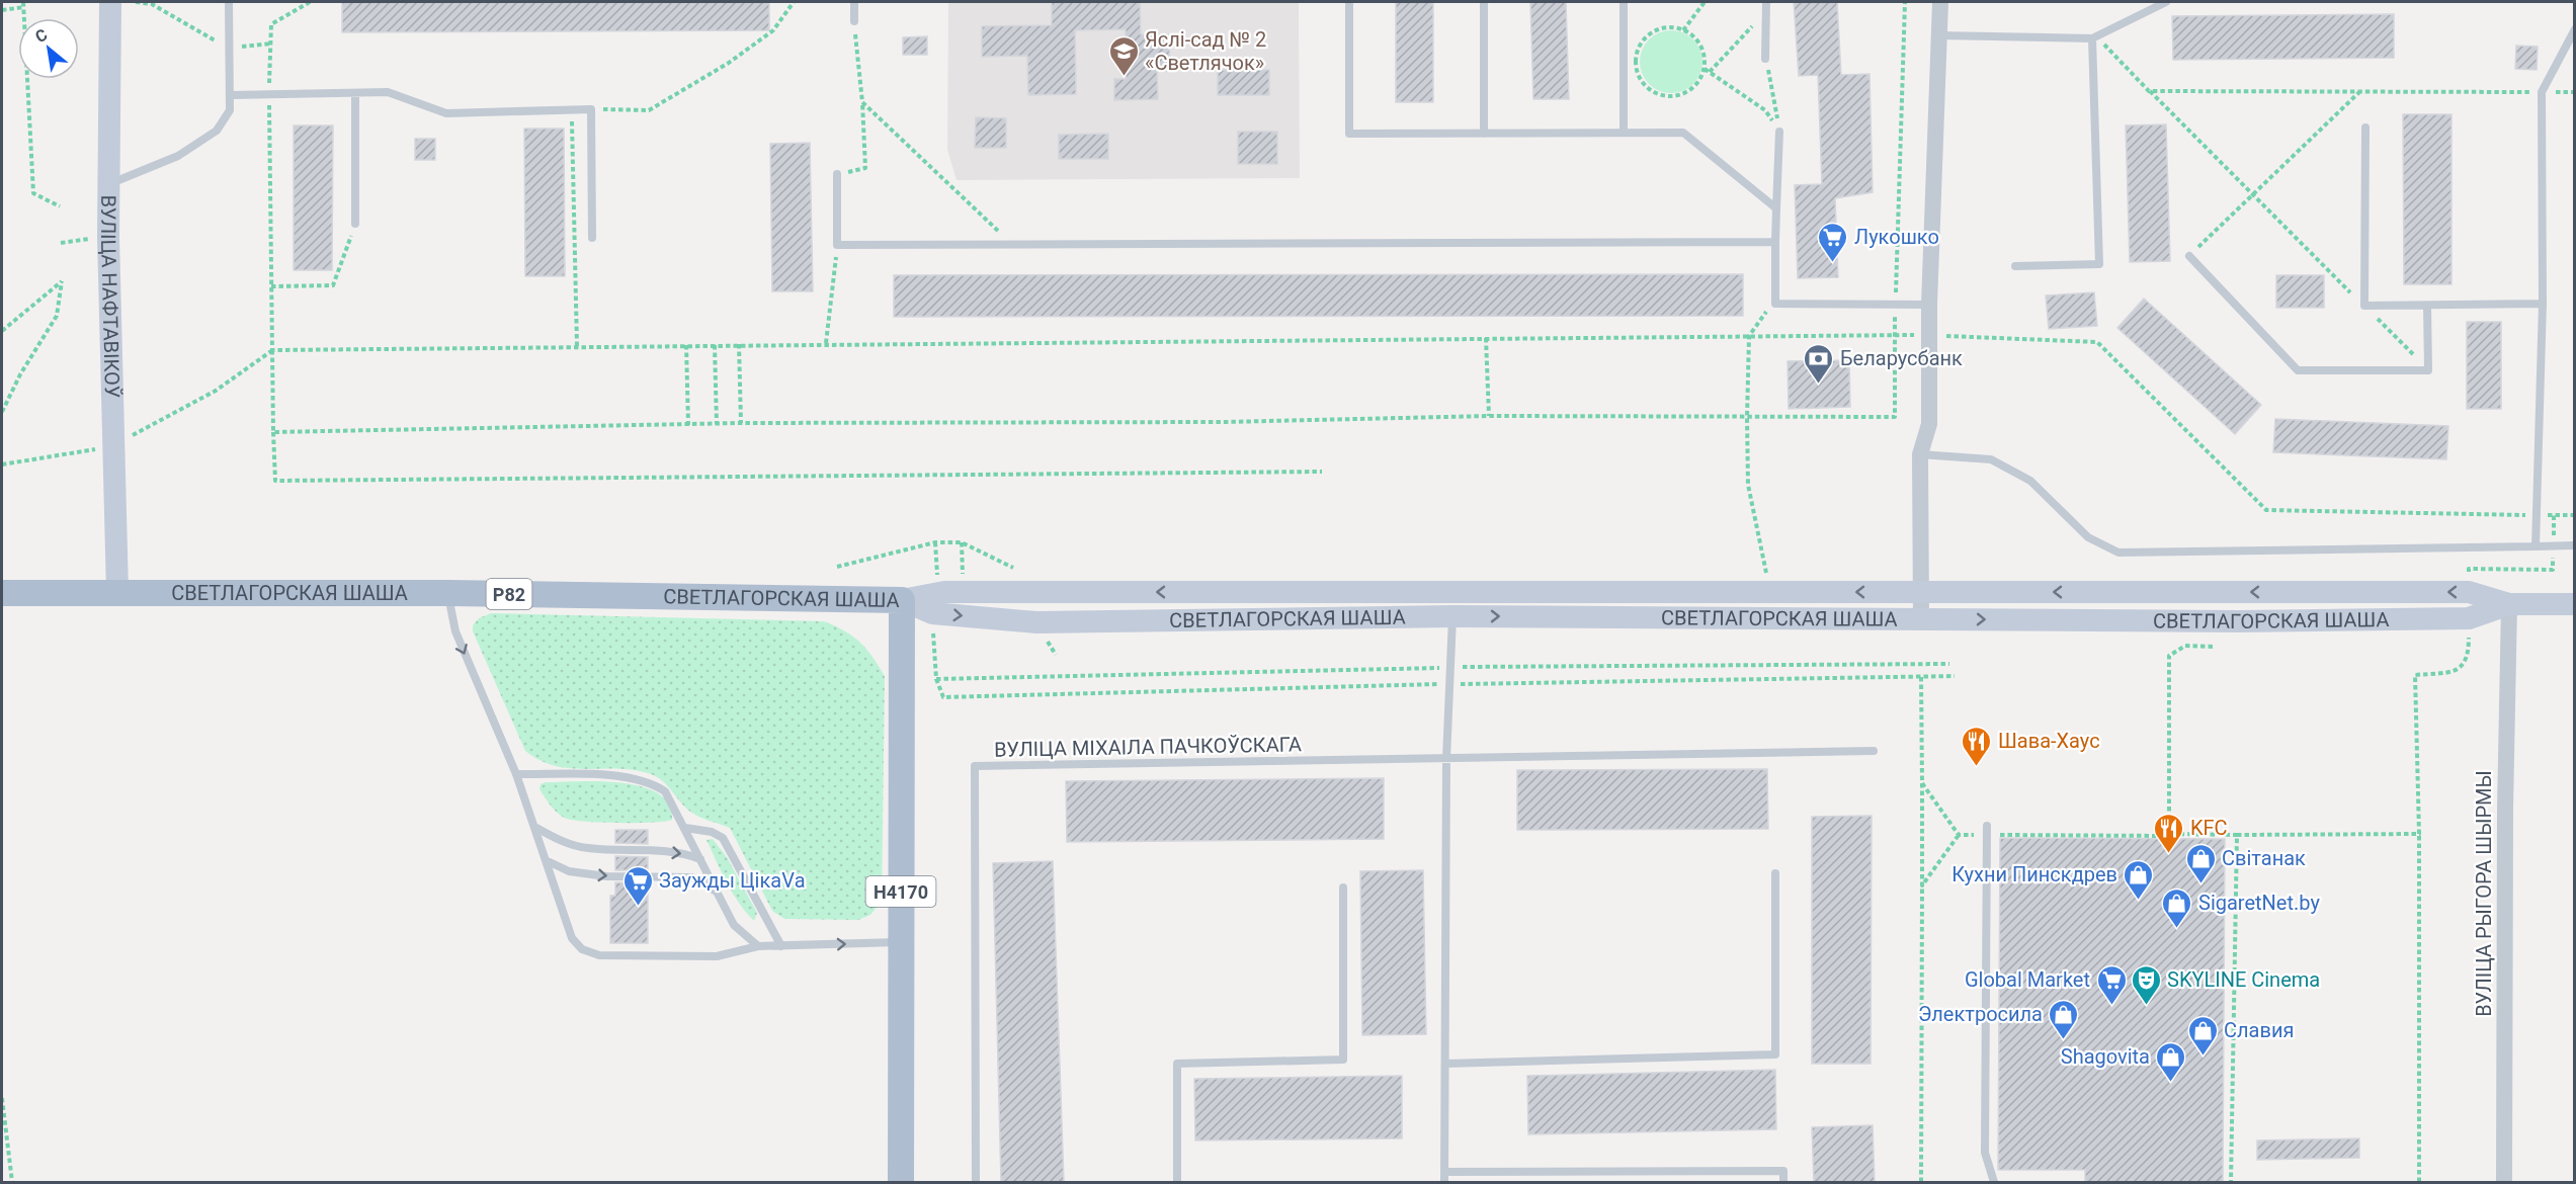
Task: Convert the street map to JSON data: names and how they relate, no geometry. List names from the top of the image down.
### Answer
{
  "streets": {
    "main road": [
      "ВУЛІЦА НАФТАВІКОЎ",
      "СВЕТЛАГОРСКАЯ ШАША",
      "Р82",
      "Н4170"
    ],
    "street": ["ВУЛІЦА РЫГОРА ШЫРМЫ"],
    "lane": ["ВУЛІЦА МІХАІЛА ПАЧКОЎСКАГА"]
  },
  "crossings": [
    ["ВУЛІЦА НАФТАВІКОЎ", "СВЕТЛАГОРСКАЯ ШАША"],
    ["СВЕТЛАГОРСКАЯ ШАША", "Н4170"],
    ["СВЕТЛАГОРСКАЯ ШАША", "ВУЛІЦА РЫГОРА ШЫРМЫ"]
  ],
  "places": {
    "school or university": ["Яслі-сад № 2 «Светлячок»"],
    "supermarket": ["Лукошко", "Заужды ЦікаVа", "Global Market"],
    "bank": ["Беларусбанк"],
    "restaurant": ["Шава-Хаус", "KFC"],
    "shop": [
      "Світанак",
      "Кухни Пинскдрев",
      "SigaretNet.by",
      "Электросила",
      "Славия",
      "Shagovita"
    ],
    "theatre": ["SKYLINE Cinema"]
  },
  "north": "top left"
}
